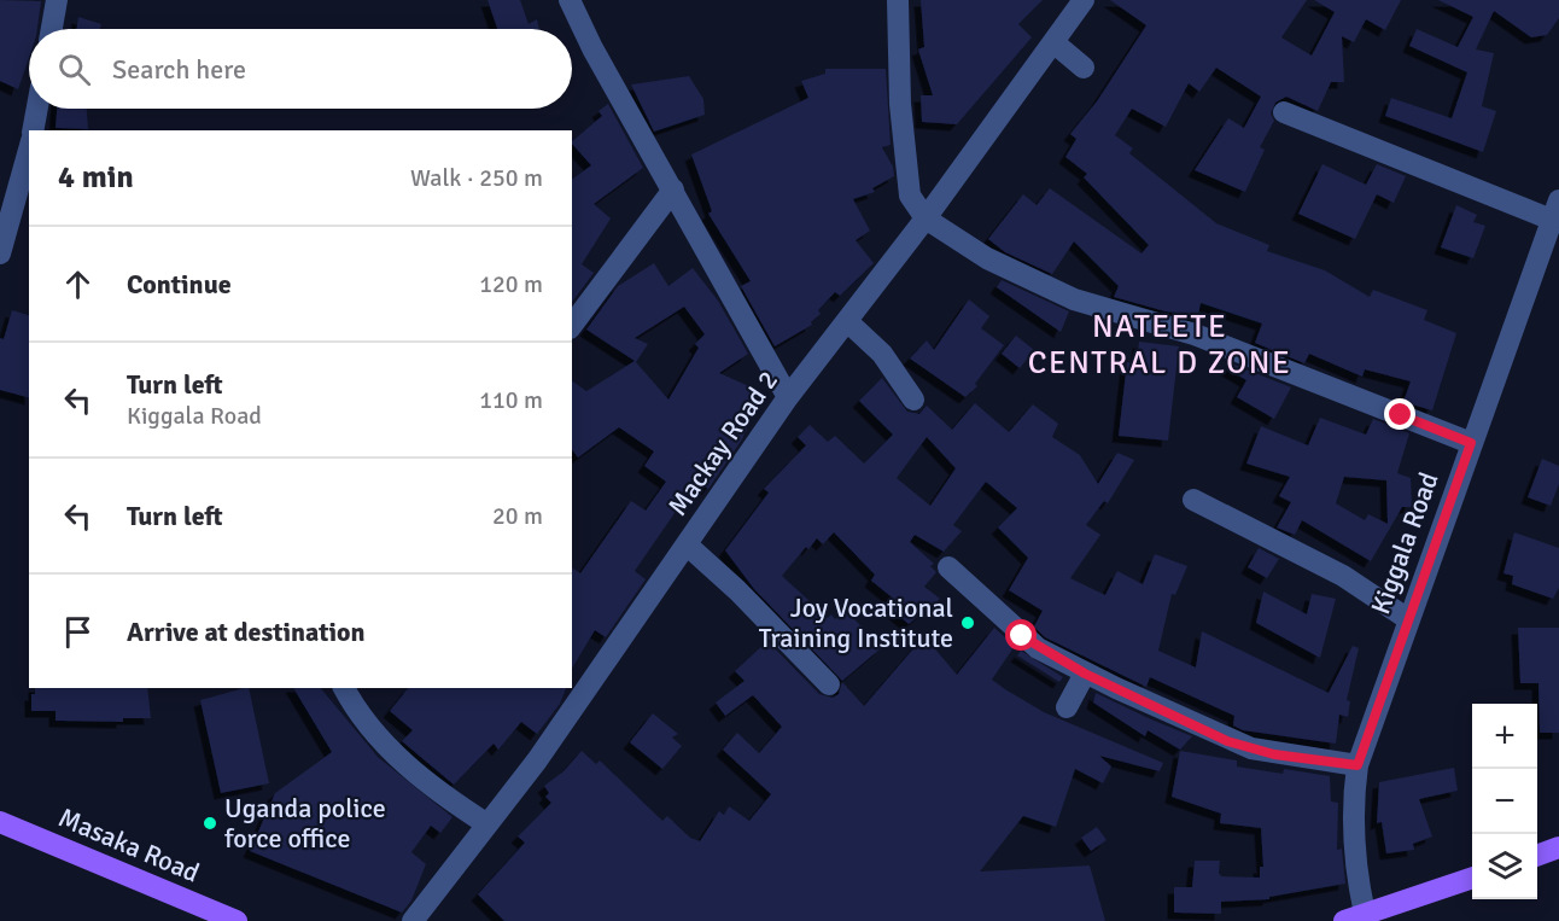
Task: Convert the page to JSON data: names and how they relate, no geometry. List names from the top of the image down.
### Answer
{
  "streets": {
    "main road": ["Masaka Road"],
    "street": ["Mackay Road 2", "Kiggala Road"]
  },
  "districts": ["NATEETE CENTRAL D ZONE"],
  "places": ["Joy Vocational Training Institute", "Uganda police force office"],
  "page": {
    "search": "Search here",
    "heading": ["4 min", "Walk · 250 m"],
    "list": [
      ["Continue", "120 m"],
      ["Turn left", "Kiggala Road", "110 m"],
      ["Turn left", "20 m"],
      "Arrive at destination"
    ],
    "map_buttons": ["+", "−"]
  }
}
